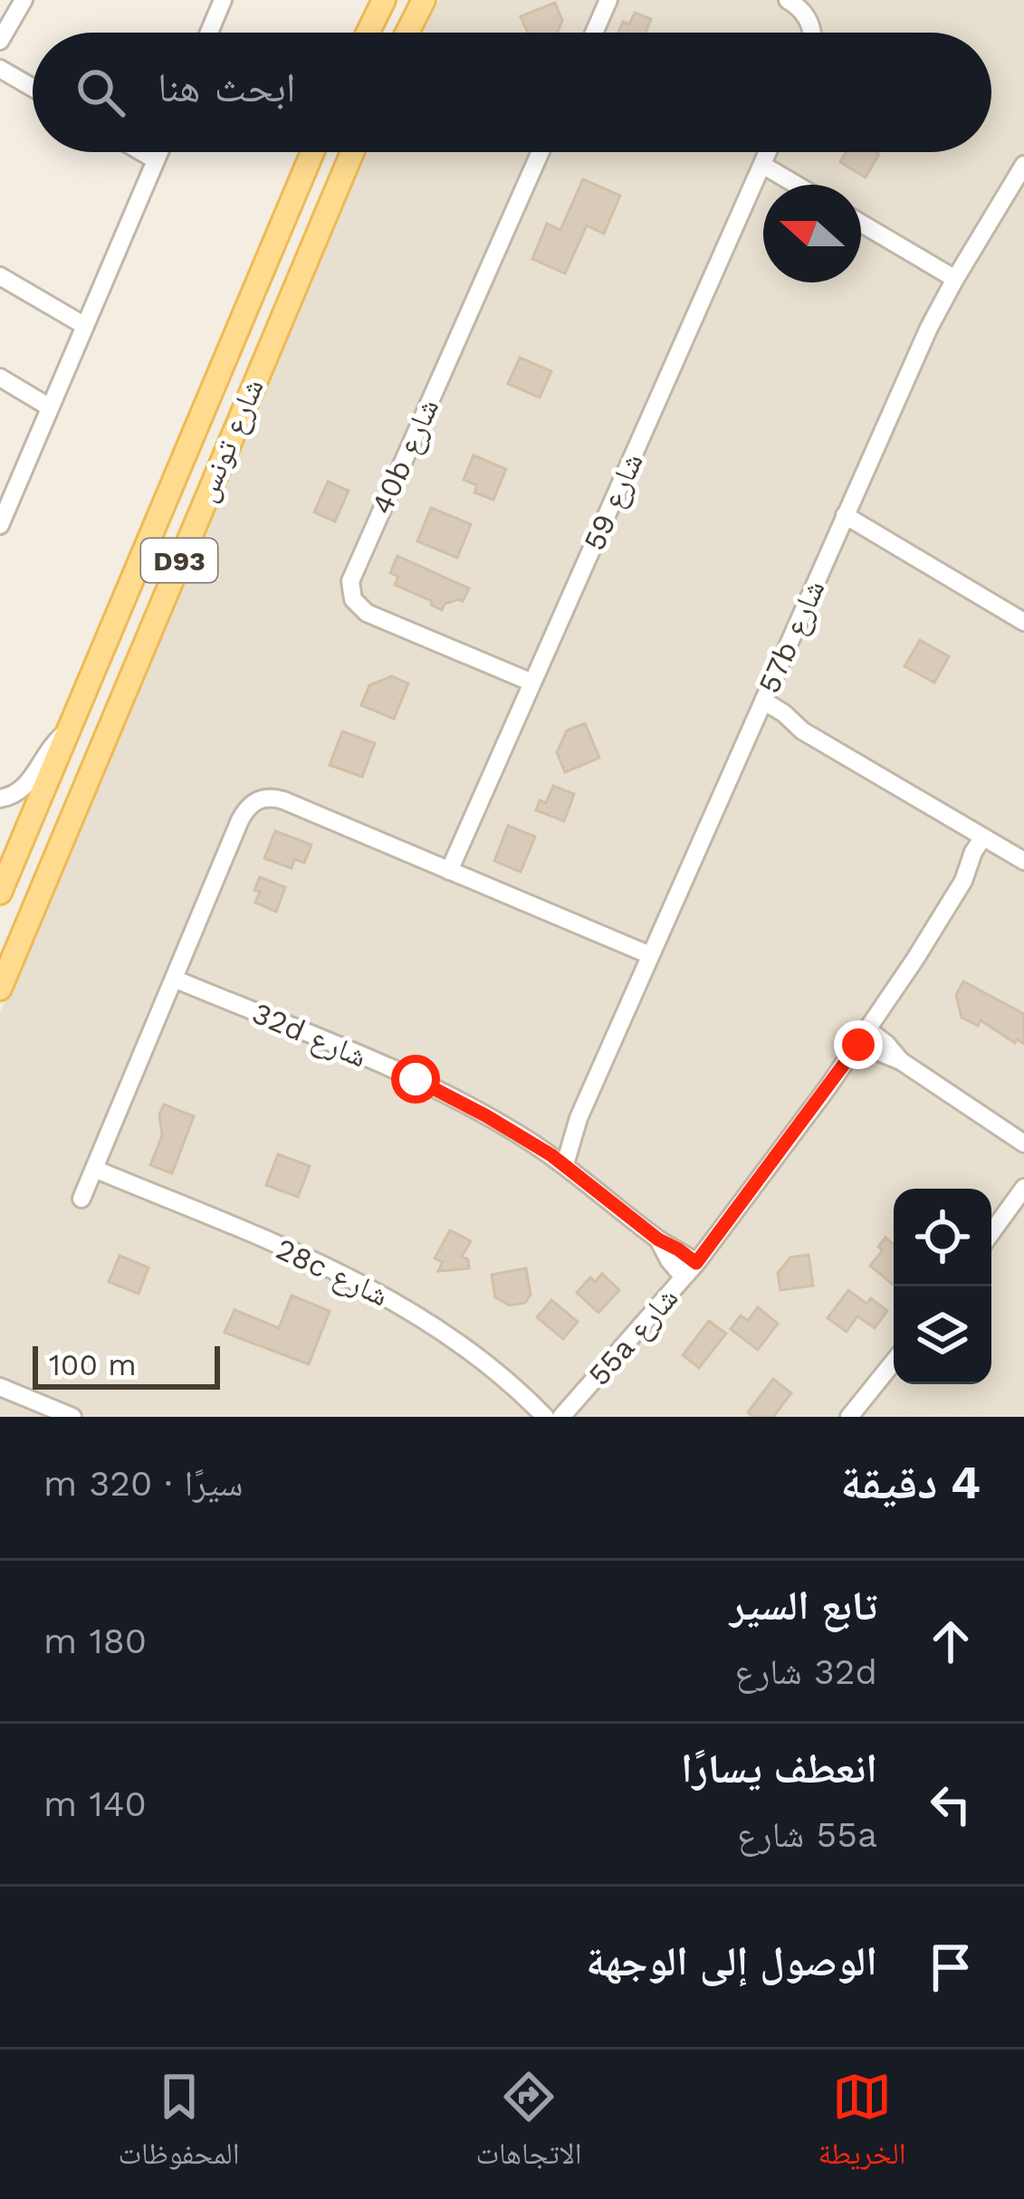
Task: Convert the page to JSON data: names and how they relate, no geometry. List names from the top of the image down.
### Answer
{
  "streets": {
    "main road": ["شارع تونس", "D93"],
    "street": [
      "40b شارع",
      "شارع 59",
      "57b شارع",
      "32d شارع",
      "28c شارع",
      "55a شارع"
    ]
  },
  "crossings": [
    ["40b شارع", "شارع 59"],
    ["57b شارع", "32d شارع"],
    ["32d شارع", "55a شارع"]
  ],
  "scale_bar": "100 m",
  "north": "left",
  "page": {
    "search": "ابحث هنا",
    "scale": "100 m",
    "heading": ["4 دقيقة", "سيرًا · 320 m"],
    "list": [
      ["تابع السير", "32d شارع", "180 m"],
      ["انعطف يسارًا", "55a شارع", "140 m"],
      "الوصول إلى الوجهة"
    ],
    "nav": ["الخريطة", "الاتجاهات", "المحفوظات"]
  }
}
